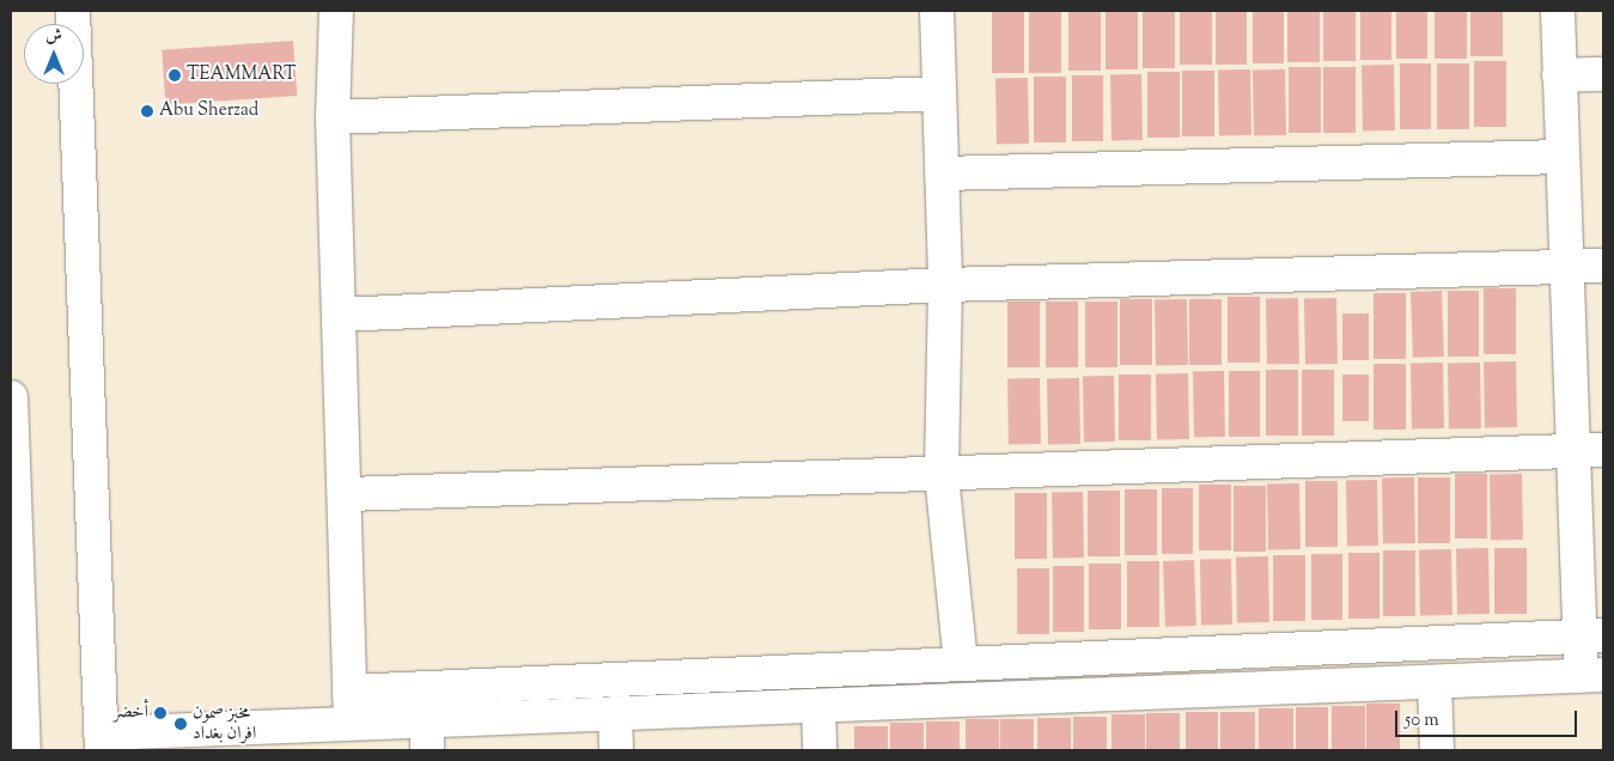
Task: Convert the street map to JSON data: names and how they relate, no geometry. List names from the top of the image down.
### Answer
{
  "places": [
    "TEAMMART",
    "Abu Sherzad",
    "أخضر",
    "مخبز صمون افران بغداد"
  ],
  "scale_bar": "50 m",
  "north": "top"
}
